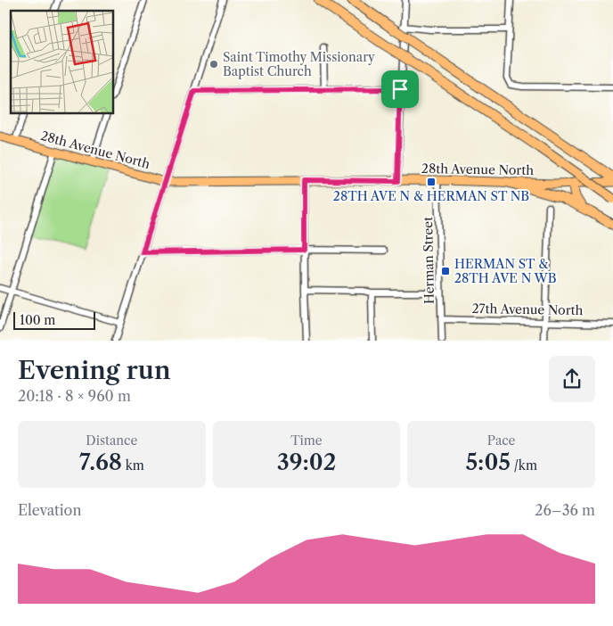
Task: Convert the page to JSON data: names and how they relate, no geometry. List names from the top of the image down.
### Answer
{
  "streets": {
    "main road": ["28th Avenue North"],
    "street": ["Herman Street", "27th Avenue North"]
  },
  "crossings": [
    ["28th Avenue North", "Herman Street"],
    ["Herman Street", "27th Avenue North"]
  ],
  "places": {
    "other": ["Saint Timothy Missionary Baptist Church"],
    "transit": ["28TH AVE N & HERMAN ST NB", "HERMAN ST & 28TH AVE N WB"]
  },
  "scale_bar": "100 m",
  "page": {
    "scale": "100 m",
    "heading": ["Evening run", "20:18 · 8 × 960 m"],
    "stats": [
      ["Distance", "7.68 km"],
      ["Time", "39:02"],
      ["Pace", "5:05 /km"]
    ],
    "chart": ["Elevation", "26–36 m"]
  }
}
